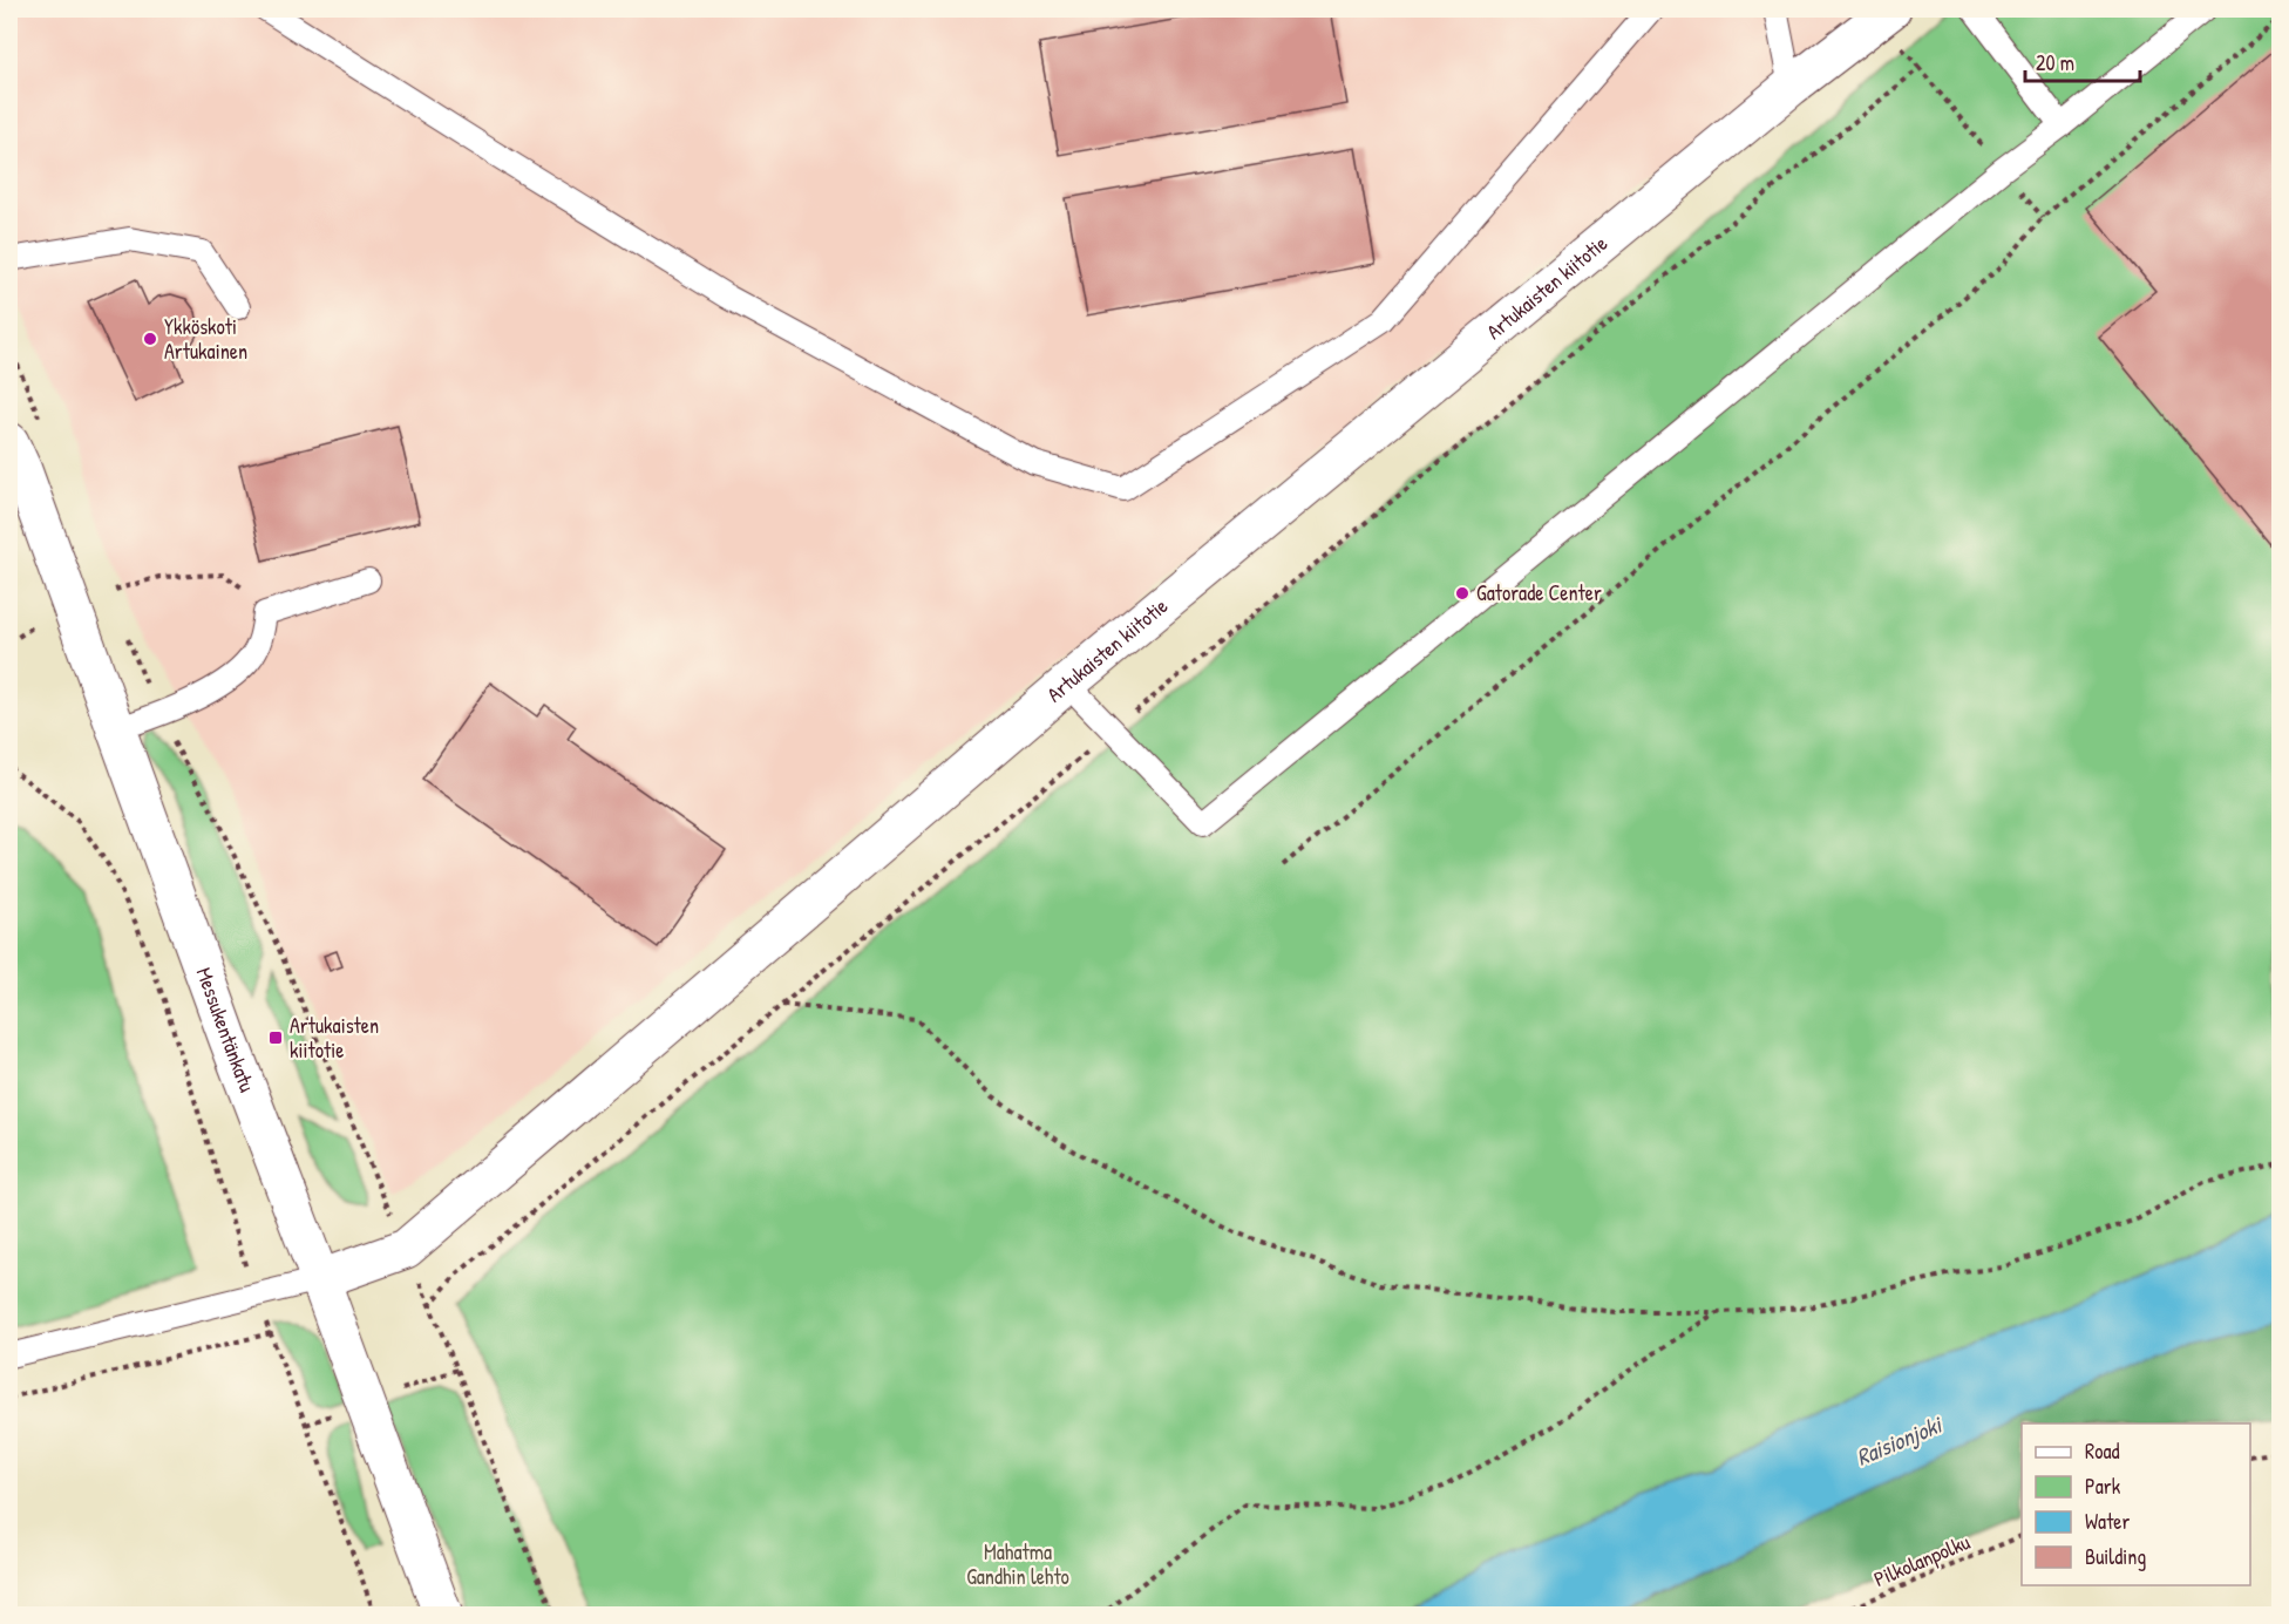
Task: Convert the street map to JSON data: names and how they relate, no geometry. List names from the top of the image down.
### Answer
{
  "streets": {
    "street": ["Artukaisten kiitotie", "Messukentänkatu"],
    "path": ["Pilkolanpolku"]
  },
  "crossings": [
    ["Artukaisten kiitotie", "Messukentänkatu"]
  ],
  "water": ["Raisionjoki"],
  "parks": ["Mahatma Gandhin lehto"],
  "places": {
    "other": ["Ykköskoti Artukainen", "Gatorade Center"],
    "transit": ["Artukaisten kiitotie"]
  },
  "legend": [
    "Road",
    "Park",
    "Water",
    "Building"
  ],
  "scale_bar": "20 m"
}
